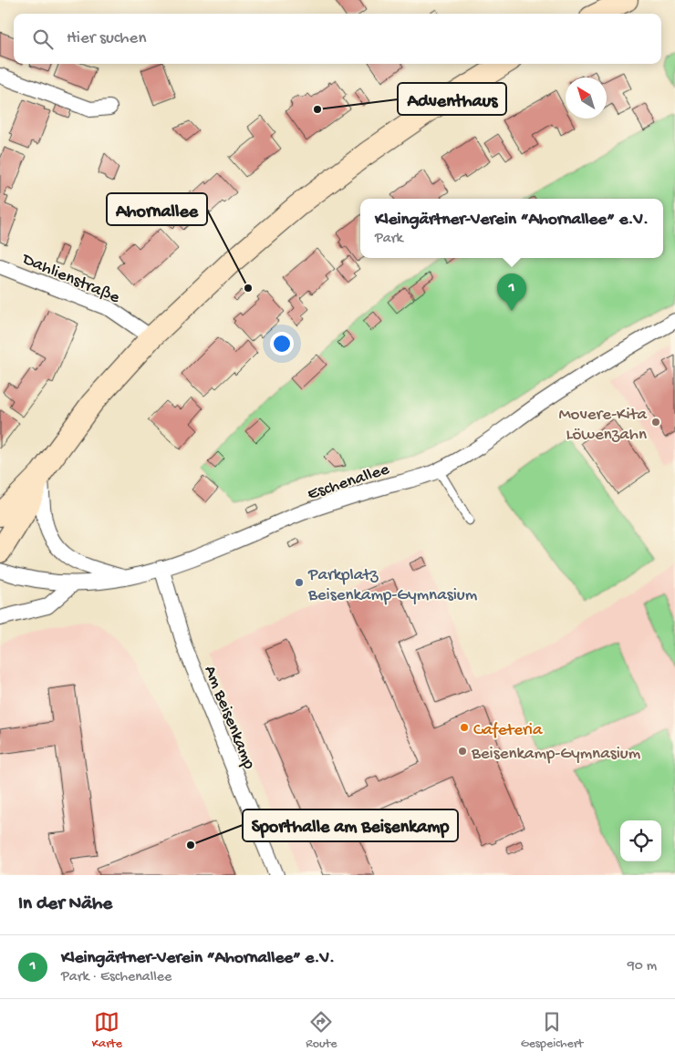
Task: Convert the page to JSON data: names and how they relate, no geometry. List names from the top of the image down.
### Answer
{
  "streets": {
    "street": ["Dahlienstraße", "Eschenallee", "Am Beisenkamp"]
  },
  "crossings": [
    ["Eschenallee", "Am Beisenkamp"]
  ],
  "places": [
    "Adventhaus",
    "Ahornallee",
    "Movere-Kita Löwenzahn",
    "Parkplatz Beisenkamp-Gymnasium",
    "Cafeteria",
    "Beisenkamp-Gymnasium",
    "Sporthalle am Beisenkamp"
  ],
  "north": "top left",
  "page": {
    "search": "Hier suchen",
    "popup": ["Kleingärtner-Verein “Ahornallee” e.V.", "Park"],
    "pins": "1",
    "heading": "In der Nähe",
    "list": [
      {
        "mark": "1",
        "name": "Kleingärtner-Verein “Ahornallee” e.V.",
        "note": "Park · Eschenallee",
        "value": "90 m"
      }
    ],
    "nav": ["Karte", "Route", "Gespeichert"]
  }
}
